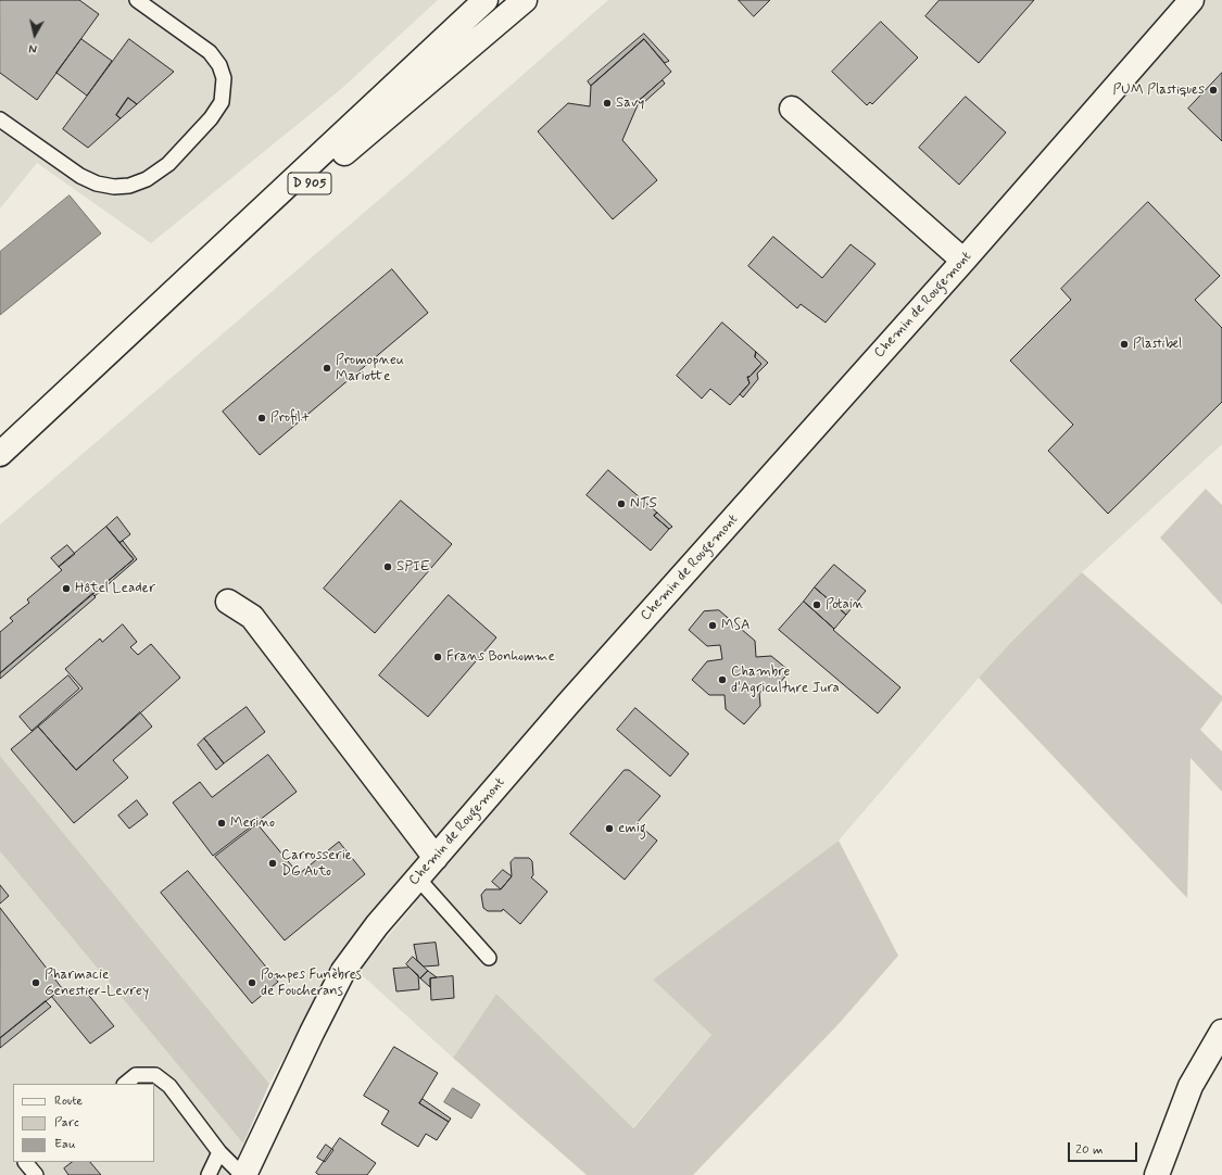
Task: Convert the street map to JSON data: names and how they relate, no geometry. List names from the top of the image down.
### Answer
{
  "streets": {
    "street": ["D 905", "Chemin de Rougemont"]
  },
  "places": [
    "PUM Plastiques",
    "Savy",
    "Plastibel",
    "Promopneu Mariotte",
    "Profil+",
    "NTS",
    "SPIE",
    "Hôtel Leader",
    "Potain",
    "MSA",
    "Frans Bonhomme",
    "Chambre d'Agriculture Jura",
    "Merino",
    "emig",
    "Carrosserie DG Auto",
    "Pharmacie Genestier-Levrey",
    "Pompes Funèbres de Foucherans"
  ],
  "legend": ["Route", "Parc", "Eau"],
  "scale_bar": "20 m",
  "north": "bottom"
}
